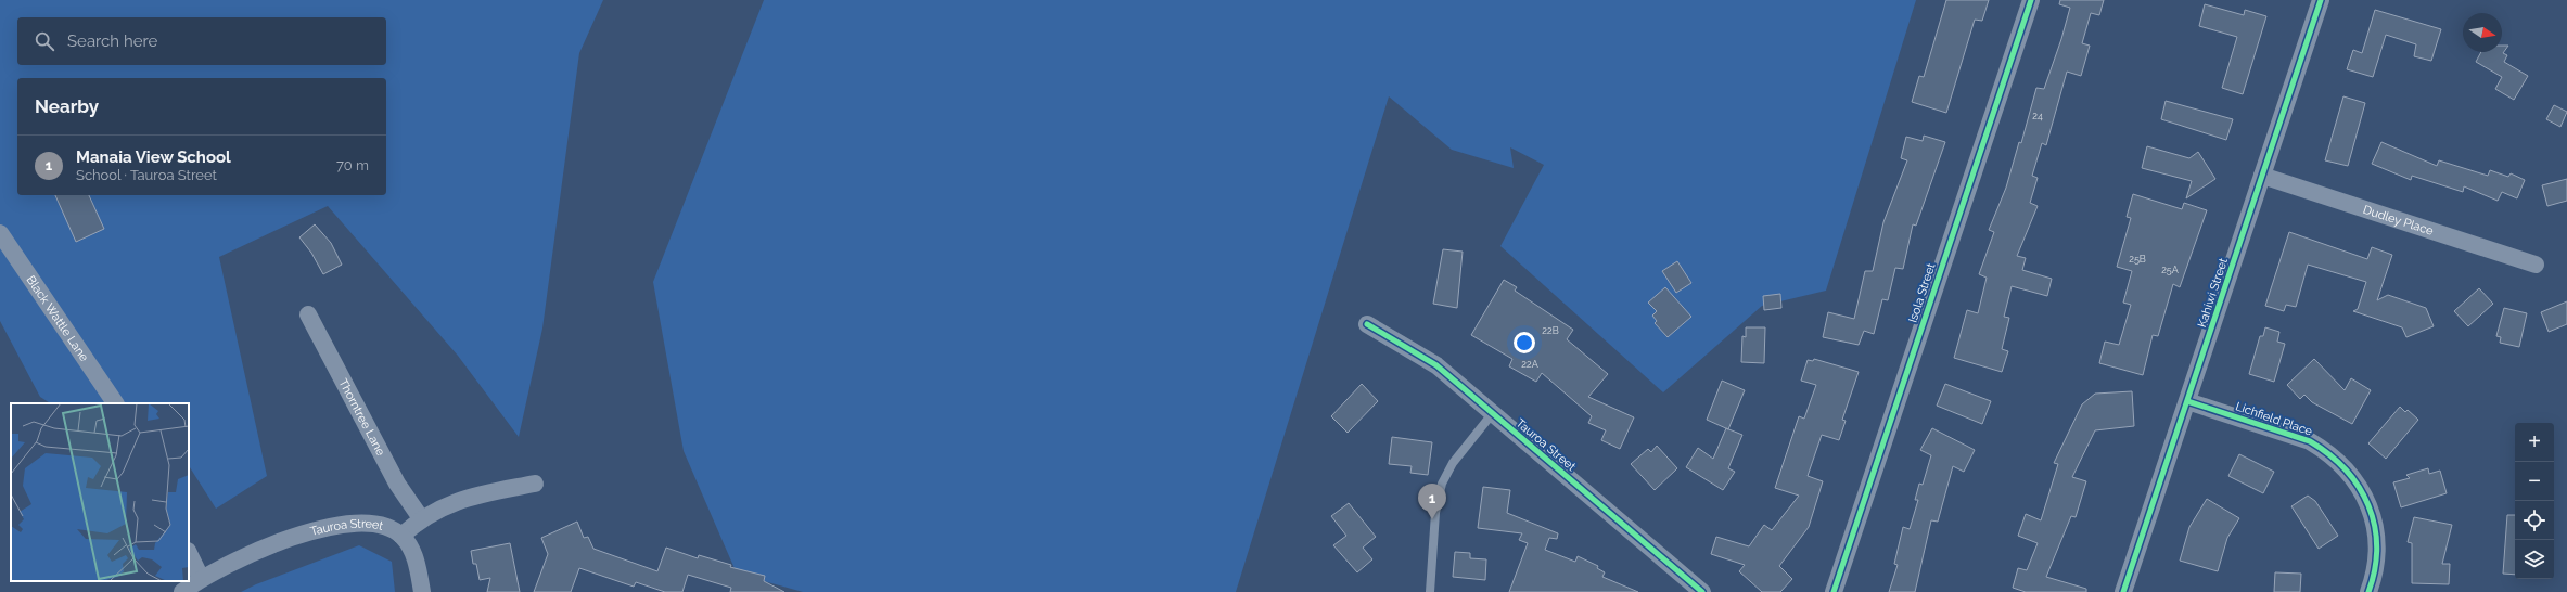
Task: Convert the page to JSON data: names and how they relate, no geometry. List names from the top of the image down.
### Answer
{
  "streets": {
    "street": [
      "Dudley Place",
      "Isola Street",
      "Kahiwi Street",
      "Black Wattle Lane",
      "Thorntree Lane",
      "Lichfield Place",
      "Tauroa Street"
    ]
  },
  "crossings": [
    ["Dudley Place", "Kahiwi Street"],
    ["Kahiwi Street", "Lichfield Place"]
  ],
  "house_numbers": [
    "24",
    "25B",
    "25A",
    "22B",
    "22A"
  ],
  "north": "right",
  "page": {
    "search": "Search here",
    "heading": "Nearby",
    "list": [
      {
        "mark": "1",
        "name": "Manaia View School",
        "note": "School · Tauroa Street",
        "value": "70 m"
      }
    ],
    "map_buttons": ["+", "−"],
    "pins": "1"
  }
}
